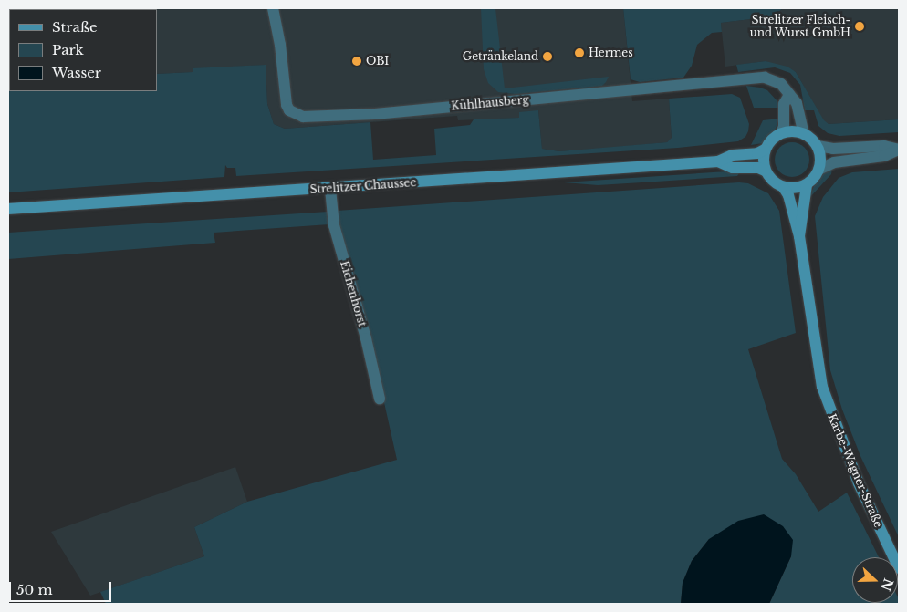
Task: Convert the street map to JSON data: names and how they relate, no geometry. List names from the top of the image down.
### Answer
{
  "streets": {
    "main road": ["Strelitzer Chaussee", "Karbe-Wagner-Straße"],
    "street": ["Kühlhausberg", "Eichenhorst"]
  },
  "crossings": [
    ["Kühlhausberg", "Strelitzer Chaussee"],
    ["Kühlhausberg", "Karbe-Wagner-Straße"],
    ["Strelitzer Chaussee", "Eichenhorst"],
    ["Strelitzer Chaussee", "Karbe-Wagner-Straße"]
  ],
  "places": [
    "Strelitzer Fleisch- und Wurst GmbH",
    "Hermes",
    "Getränkeland",
    "OBI"
  ],
  "legend": ["Straße", "Park", "Wasser"],
  "scale_bar": "50 m",
  "north": "right"
}
